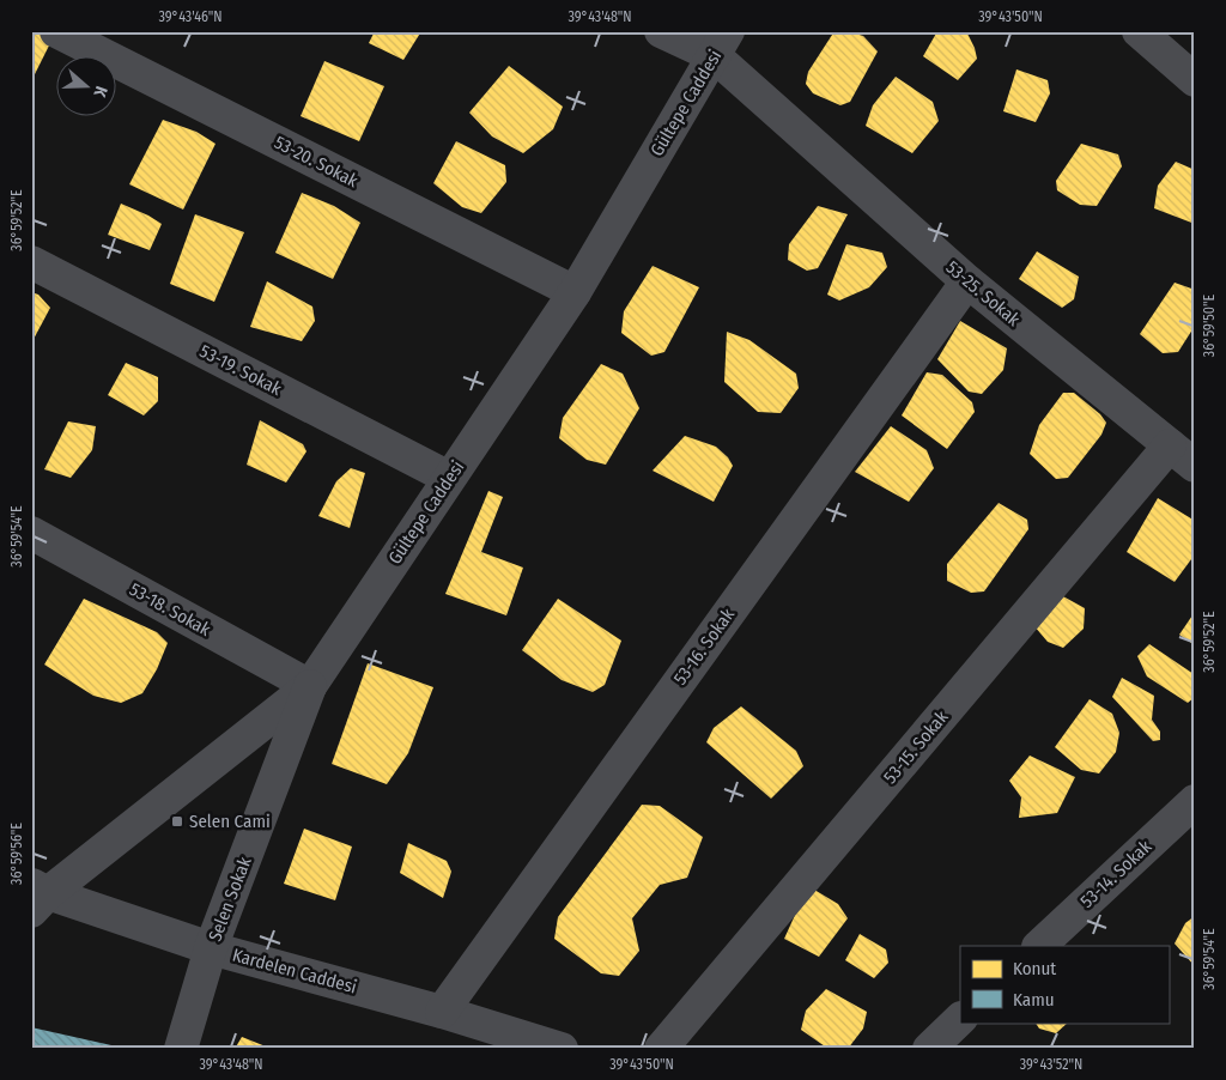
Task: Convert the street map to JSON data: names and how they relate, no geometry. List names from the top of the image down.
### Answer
{
  "streets": {
    "street": [
      "Gültepe Caddesi",
      "53-20. Sokak",
      "53-25. Sokak",
      "53-19. Sokak",
      "53-18. Sokak",
      "53-16. Sokak",
      "53-15. Sokak",
      "53-14. Sokak",
      "Selen Sokak",
      "Kardelen Caddesi"
    ]
  },
  "crossings": [
    ["Gültepe Caddesi", "53-20. Sokak"],
    ["Gültepe Caddesi", "53-25. Sokak"],
    ["Gültepe Caddesi", "53-19. Sokak"],
    ["Gültepe Caddesi", "53-18. Sokak"],
    ["Gültepe Caddesi", "Selen Sokak"],
    ["Gültepe Caddesi", "Kardelen Caddesi"],
    ["53-25. Sokak", "53-16. Sokak"],
    ["53-25. Sokak", "53-15. Sokak"],
    ["53-18. Sokak", "Selen Sokak"],
    ["53-16. Sokak", "Kardelen Caddesi"],
    ["Selen Sokak", "Kardelen Caddesi"]
  ],
  "places": {
    "transit": ["Selen Cami"]
  },
  "legend": ["Konut", "Kamu"],
  "north": "right",
  "coordinates": [
    "39°43'46\"N",
    "39°43'48\"N",
    "39°43'50\"N",
    "36°59'52\"E",
    "36°59'50\"E",
    "36°59'54\"E",
    "36°59'56\"E",
    "39°43'52\"N"
  ]
}
